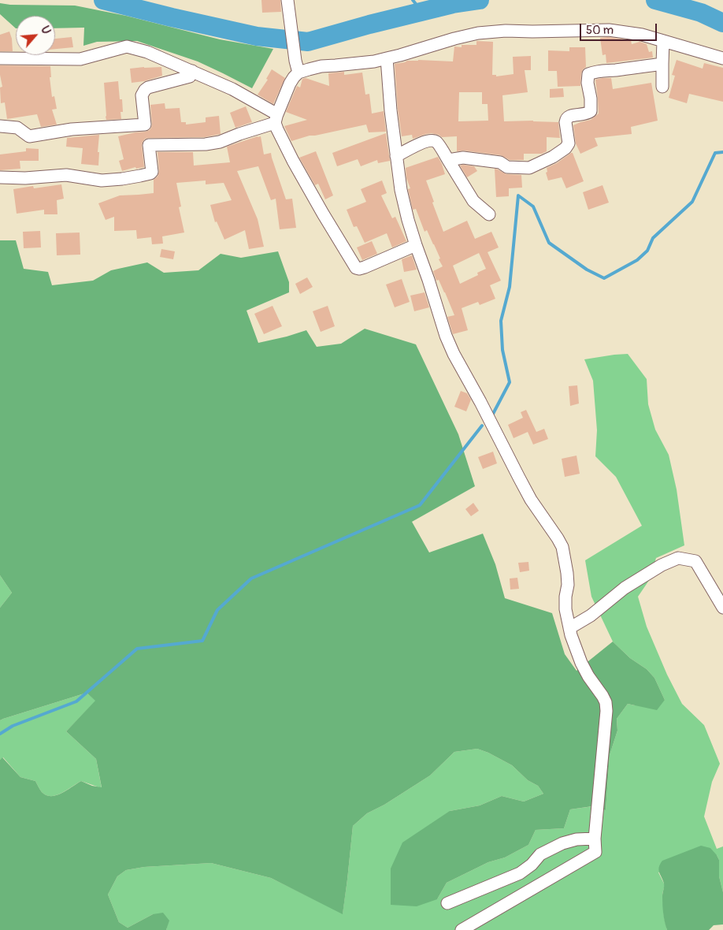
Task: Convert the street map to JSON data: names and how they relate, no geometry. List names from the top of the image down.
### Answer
{
  "scale_bar": "50 m",
  "north": "top right"
}
